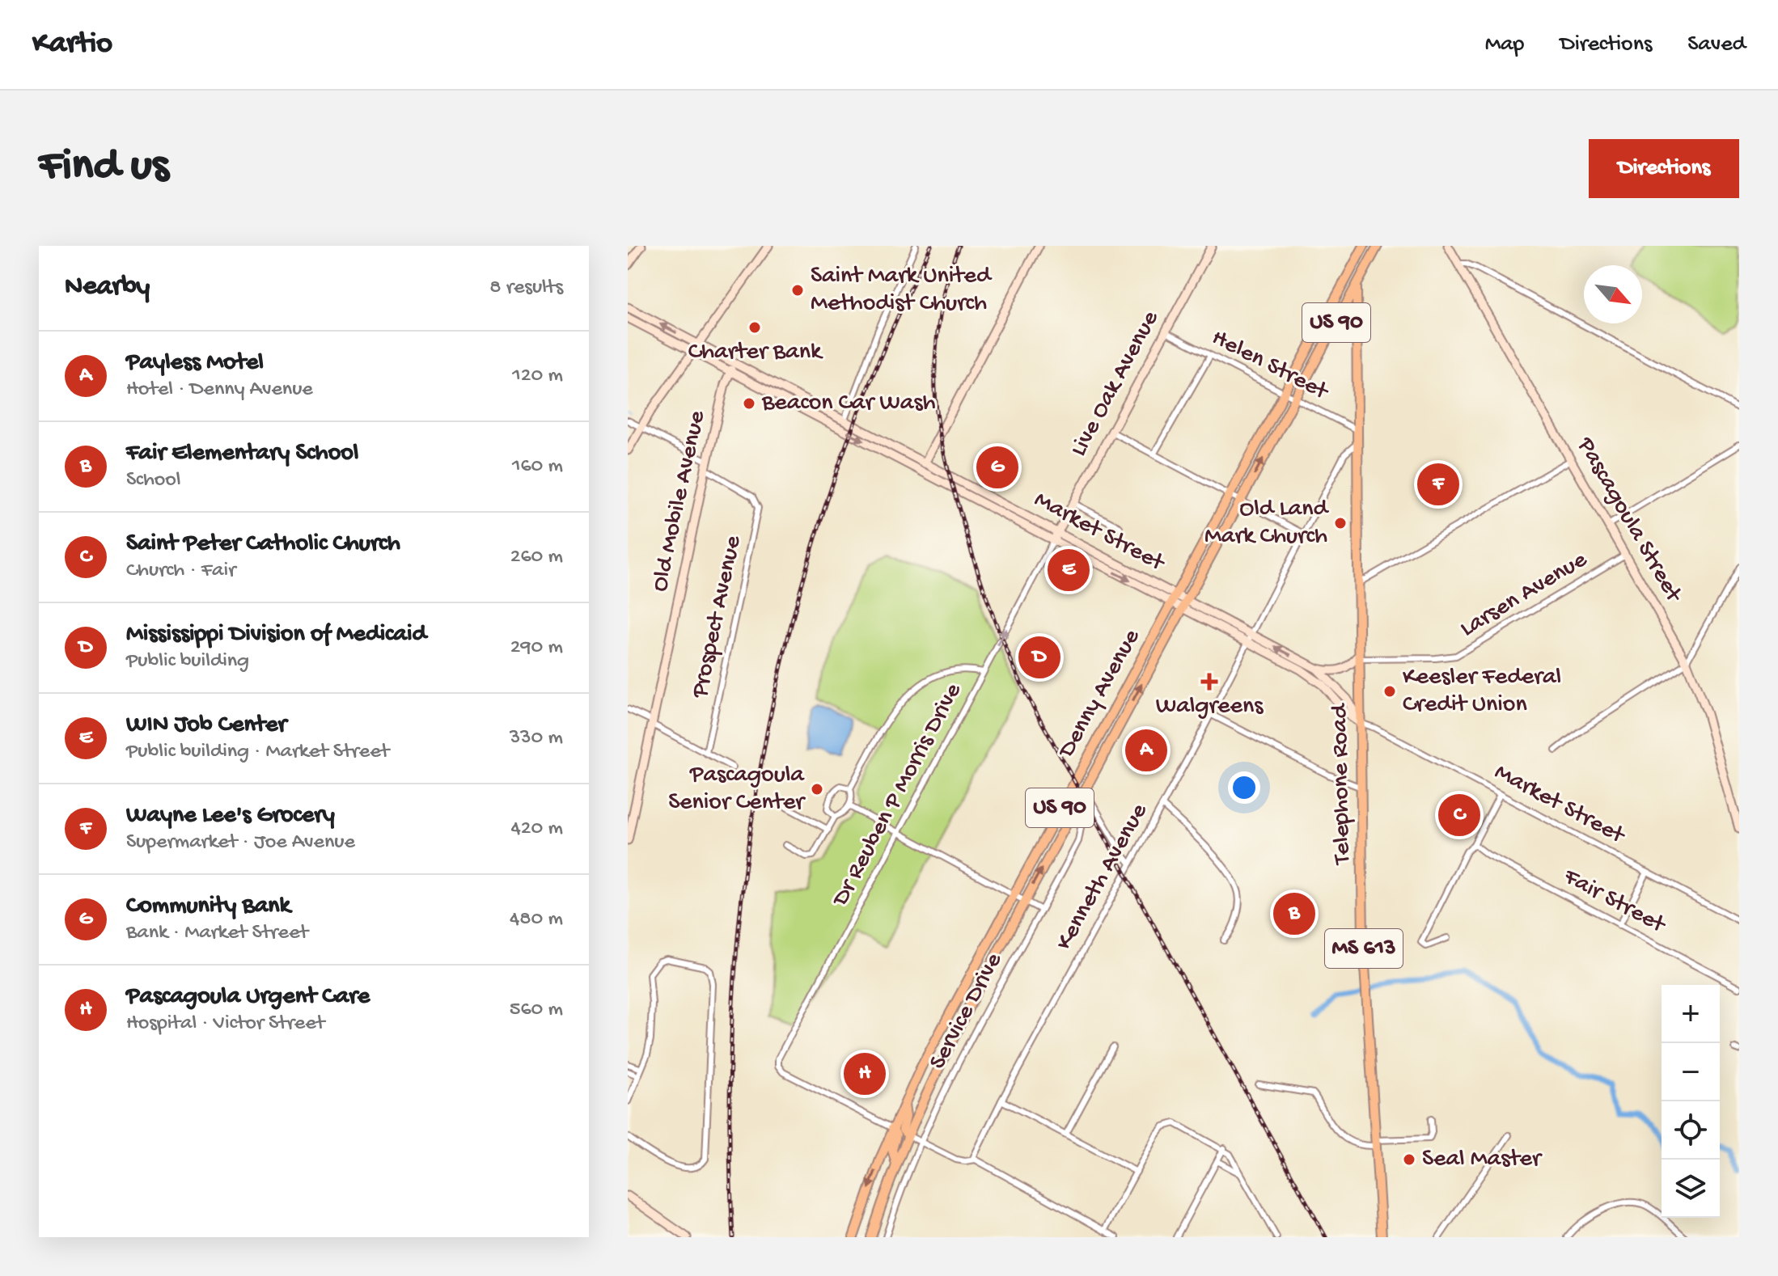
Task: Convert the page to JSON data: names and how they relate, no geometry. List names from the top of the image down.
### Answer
{
  "streets": {
    "main road": [
      "US 90",
      "Live Oak Avenue",
      "Old Mobile Avenue",
      "Pascagoula Street",
      "Market Street",
      "Denny Avenue",
      "Telephone Road",
      "MS 613"
    ],
    "street": [
      "Helen Street",
      "Larsen Avenue",
      "Prospect Avenue",
      "Dr Reuben P Morris Drive",
      "Kenneth Avenue",
      "Fair Street",
      "Service Drive"
    ]
  },
  "crossings": [
    ["Helen Street", "Live Oak Avenue"],
    ["Helen Street", "Denny Avenue"],
    ["Helen Street", "Telephone Road"],
    ["Live Oak Avenue", "Market Street"],
    ["Live Oak Avenue", "Dr Reuben P Morris Drive"],
    ["Old Mobile Avenue", "Market Street"],
    ["Old Mobile Avenue", "Prospect Avenue"],
    ["Pascagoula Street", "Larsen Avenue"],
    ["Market Street", "Denny Avenue"],
    ["Market Street", "Telephone Road"],
    ["Market Street", "Dr Reuben P Morris Drive"],
    ["Market Street", "Kenneth Avenue"],
    ["Larsen Avenue", "Telephone Road"],
    ["Denny Avenue", "Telephone Road"],
    ["Denny Avenue", "Dr Reuben P Morris Drive"],
    ["Denny Avenue", "Service Drive"],
    ["Telephone Road", "Kenneth Avenue"]
  ],
  "places": {
    "other": [
      "Saint Mark United Methodist Church",
      "Charter Bank",
      "Beacon Car Wash",
      "Old Land Mark Church",
      "Keesler Federal Credit Union",
      "Pascagoula Senior Center",
      "Seal Master"
    ],
    "health": ["Walgreens"]
  },
  "north": "bottom right",
  "page": {
    "header": "Kartio",
    "nav": ["Map", "Directions", "Saved"],
    "buttons": "Directions",
    "title": "Find us",
    "heading": ["Nearby", "8 results"],
    "list": [
      {
        "mark": "A",
        "name": "Payless Motel",
        "note": "Hotel · Denny Avenue",
        "value": "120 m"
      },
      {
        "mark": "B",
        "name": "Fair Elementary School",
        "note": "School",
        "value": "160 m"
      },
      {
        "mark": "C",
        "name": "Saint Peter Catholic Church",
        "note": "Church · Fair",
        "value": "260 m"
      },
      {
        "mark": "D",
        "name": "Mississippi Division of Medicaid",
        "note": "Public building",
        "value": "290 m"
      },
      {
        "mark": "E",
        "name": "WIN Job Center",
        "note": "Public building · Market Street",
        "value": "330 m"
      },
      {
        "mark": "F",
        "name": "Wayne Lee's Grocery",
        "note": "Supermarket · Joe Avenue",
        "value": "420 m"
      },
      {
        "mark": "G",
        "name": "Community Bank",
        "note": "Bank · Market Street",
        "value": "480 m"
      },
      {
        "mark": "H",
        "name": "Pascagoula Urgent Care",
        "note": "Hospital · Victor Street",
        "value": "560 m"
      }
    ],
    "pins": [
      "G",
      "F",
      "E",
      "D",
      "A",
      "C",
      "B",
      "H"
    ],
    "map_buttons": ["+", "−"]
  }
}
